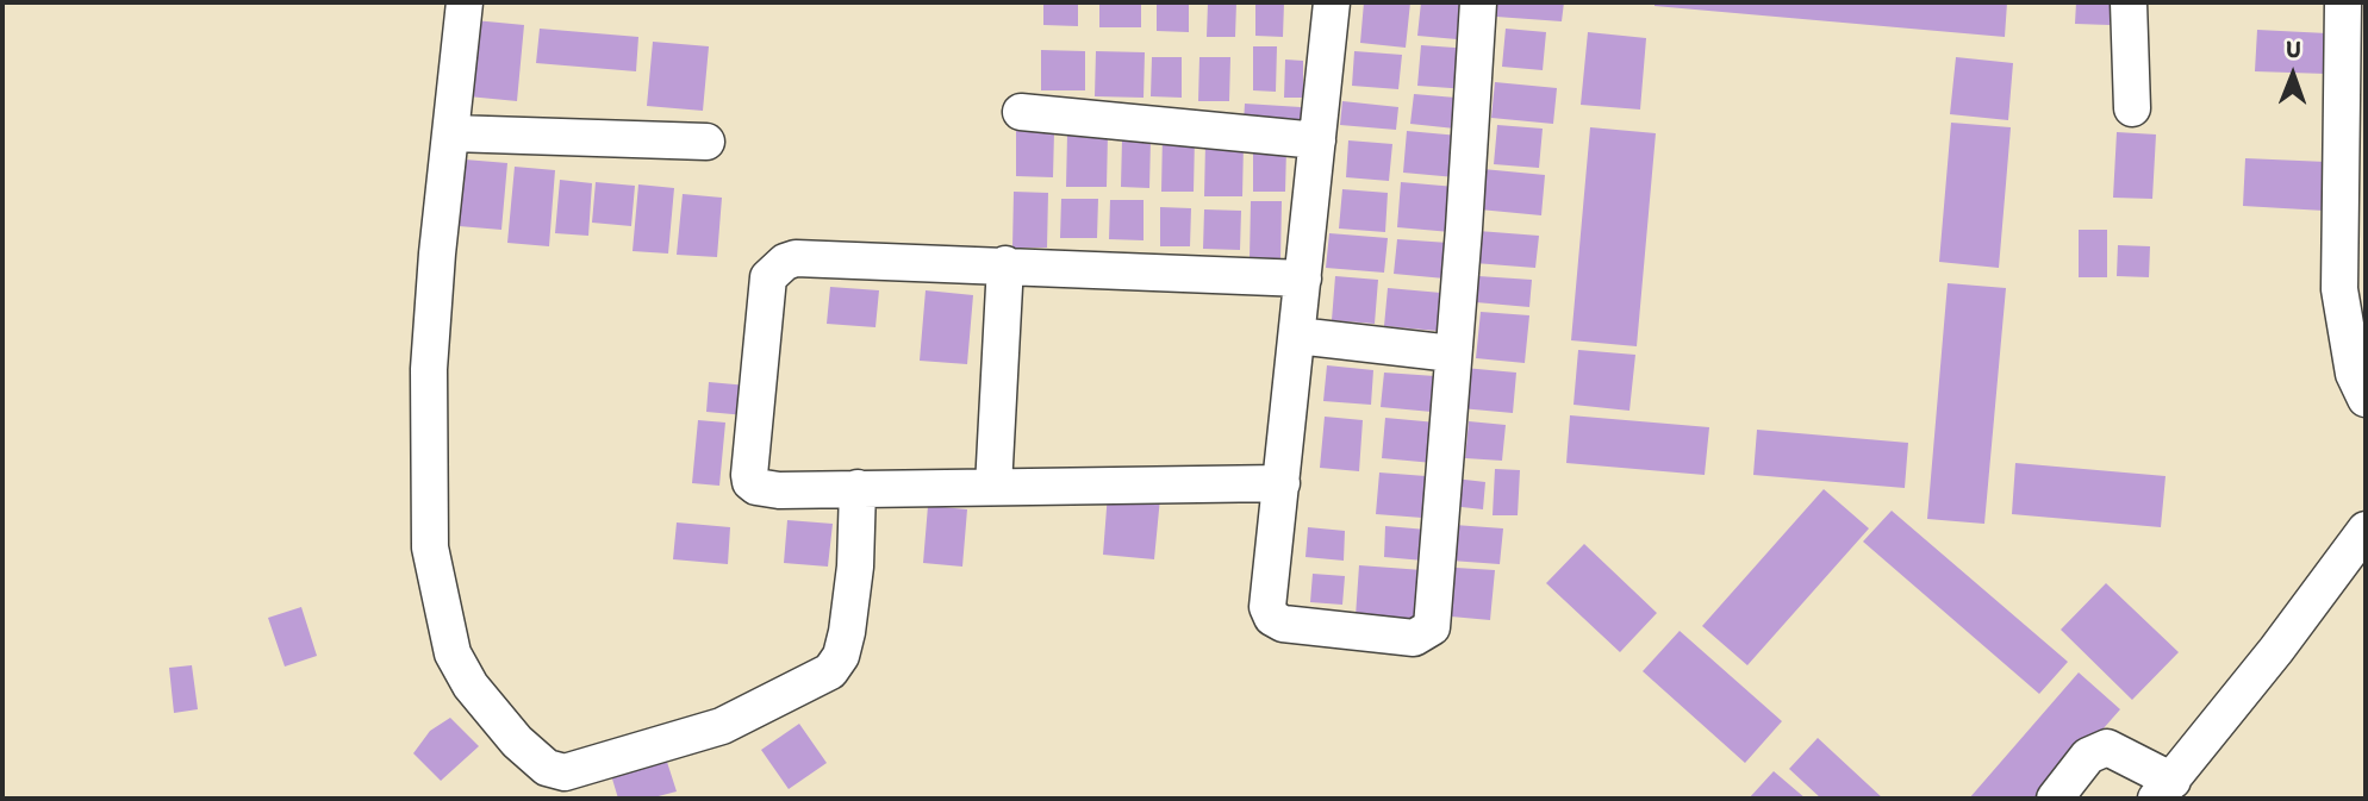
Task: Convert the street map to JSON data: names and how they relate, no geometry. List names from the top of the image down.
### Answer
{
  "north": "top"
}
